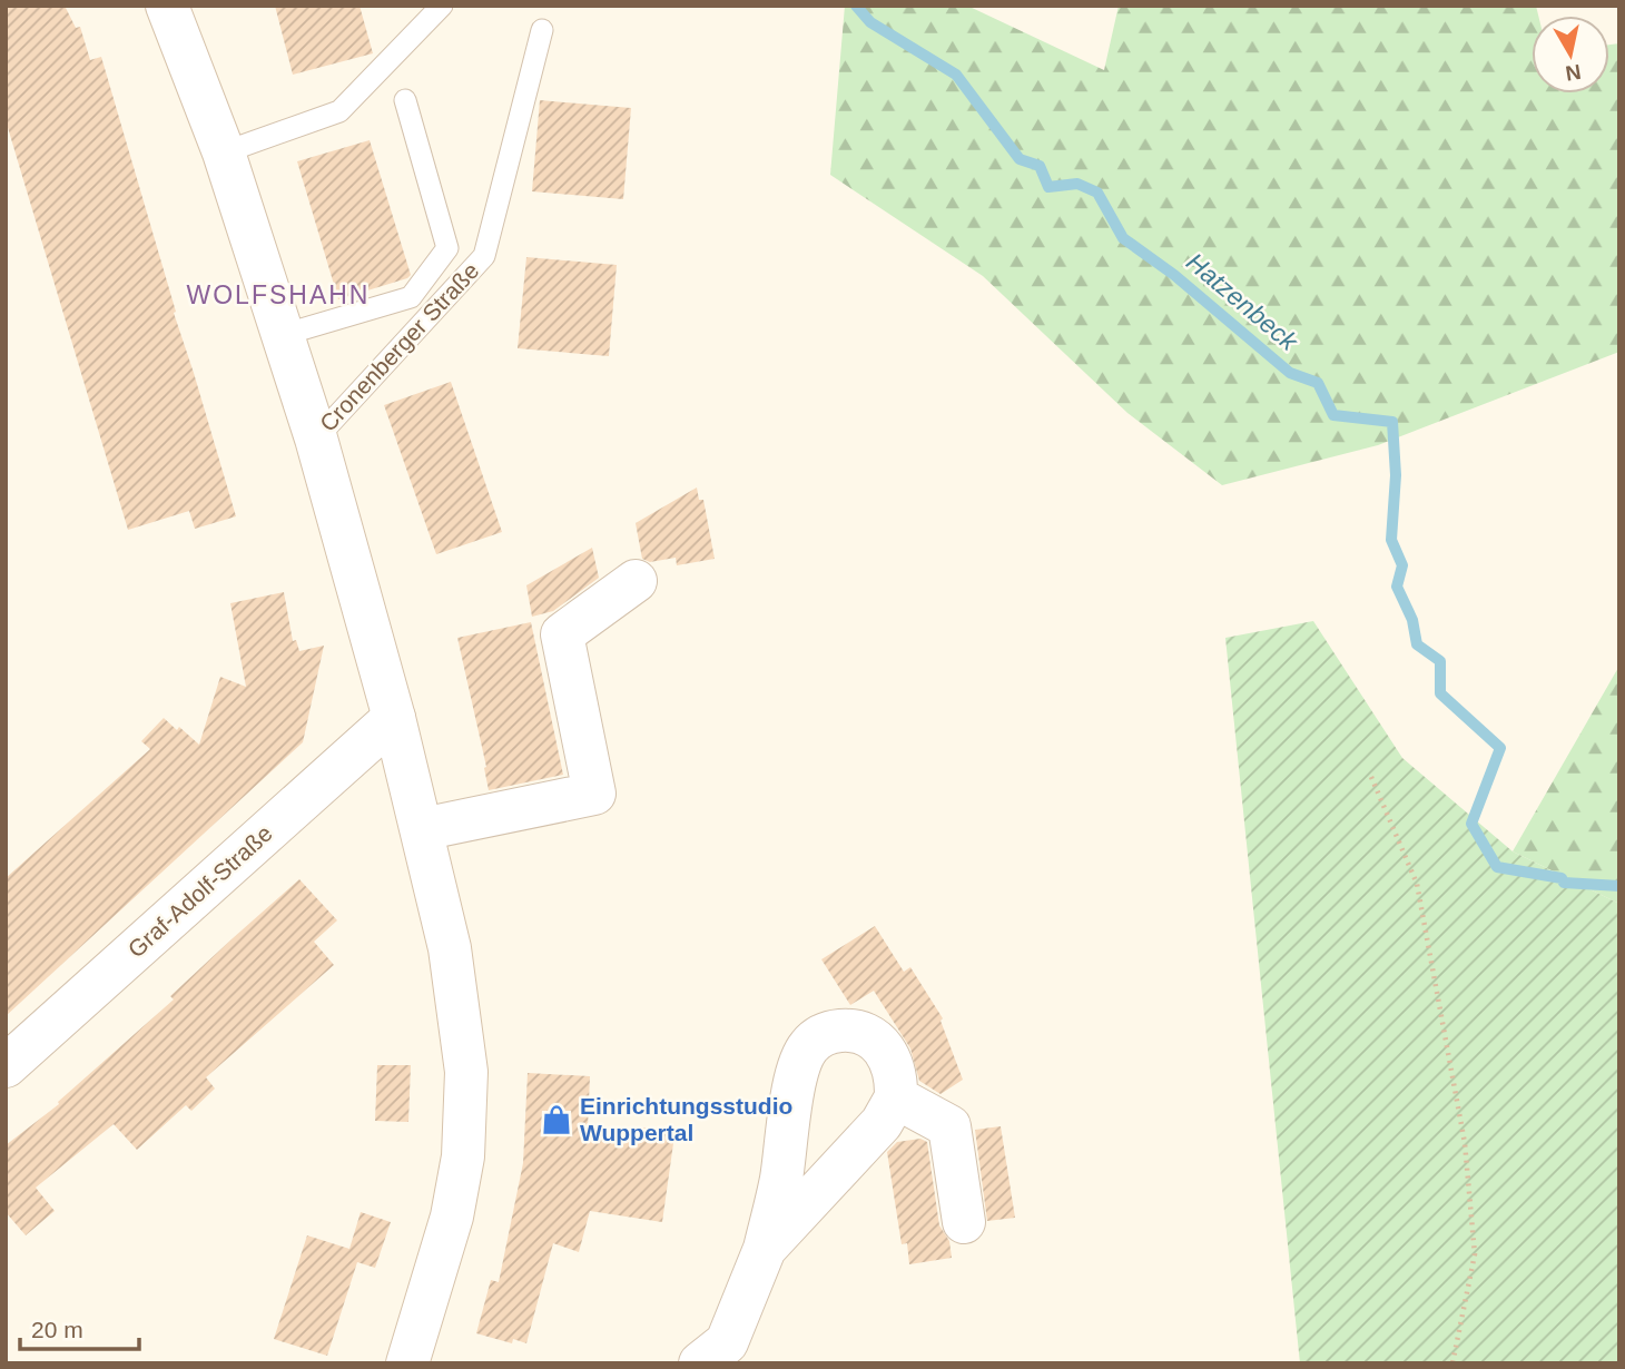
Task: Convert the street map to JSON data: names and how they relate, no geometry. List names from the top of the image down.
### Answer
{
  "streets": {
    "street": ["Cronenberger Straße", "Graf-Adolf-Straße"]
  },
  "crossings": [
    ["Cronenberger Straße", "Graf-Adolf-Straße"]
  ],
  "districts": ["WOLFSHAHN"],
  "water": ["Hatzenbeck"],
  "places": {
    "shop": ["Einrichtungsstudio Wuppertal"]
  },
  "scale_bar": "20 m",
  "north": "bottom"
}
